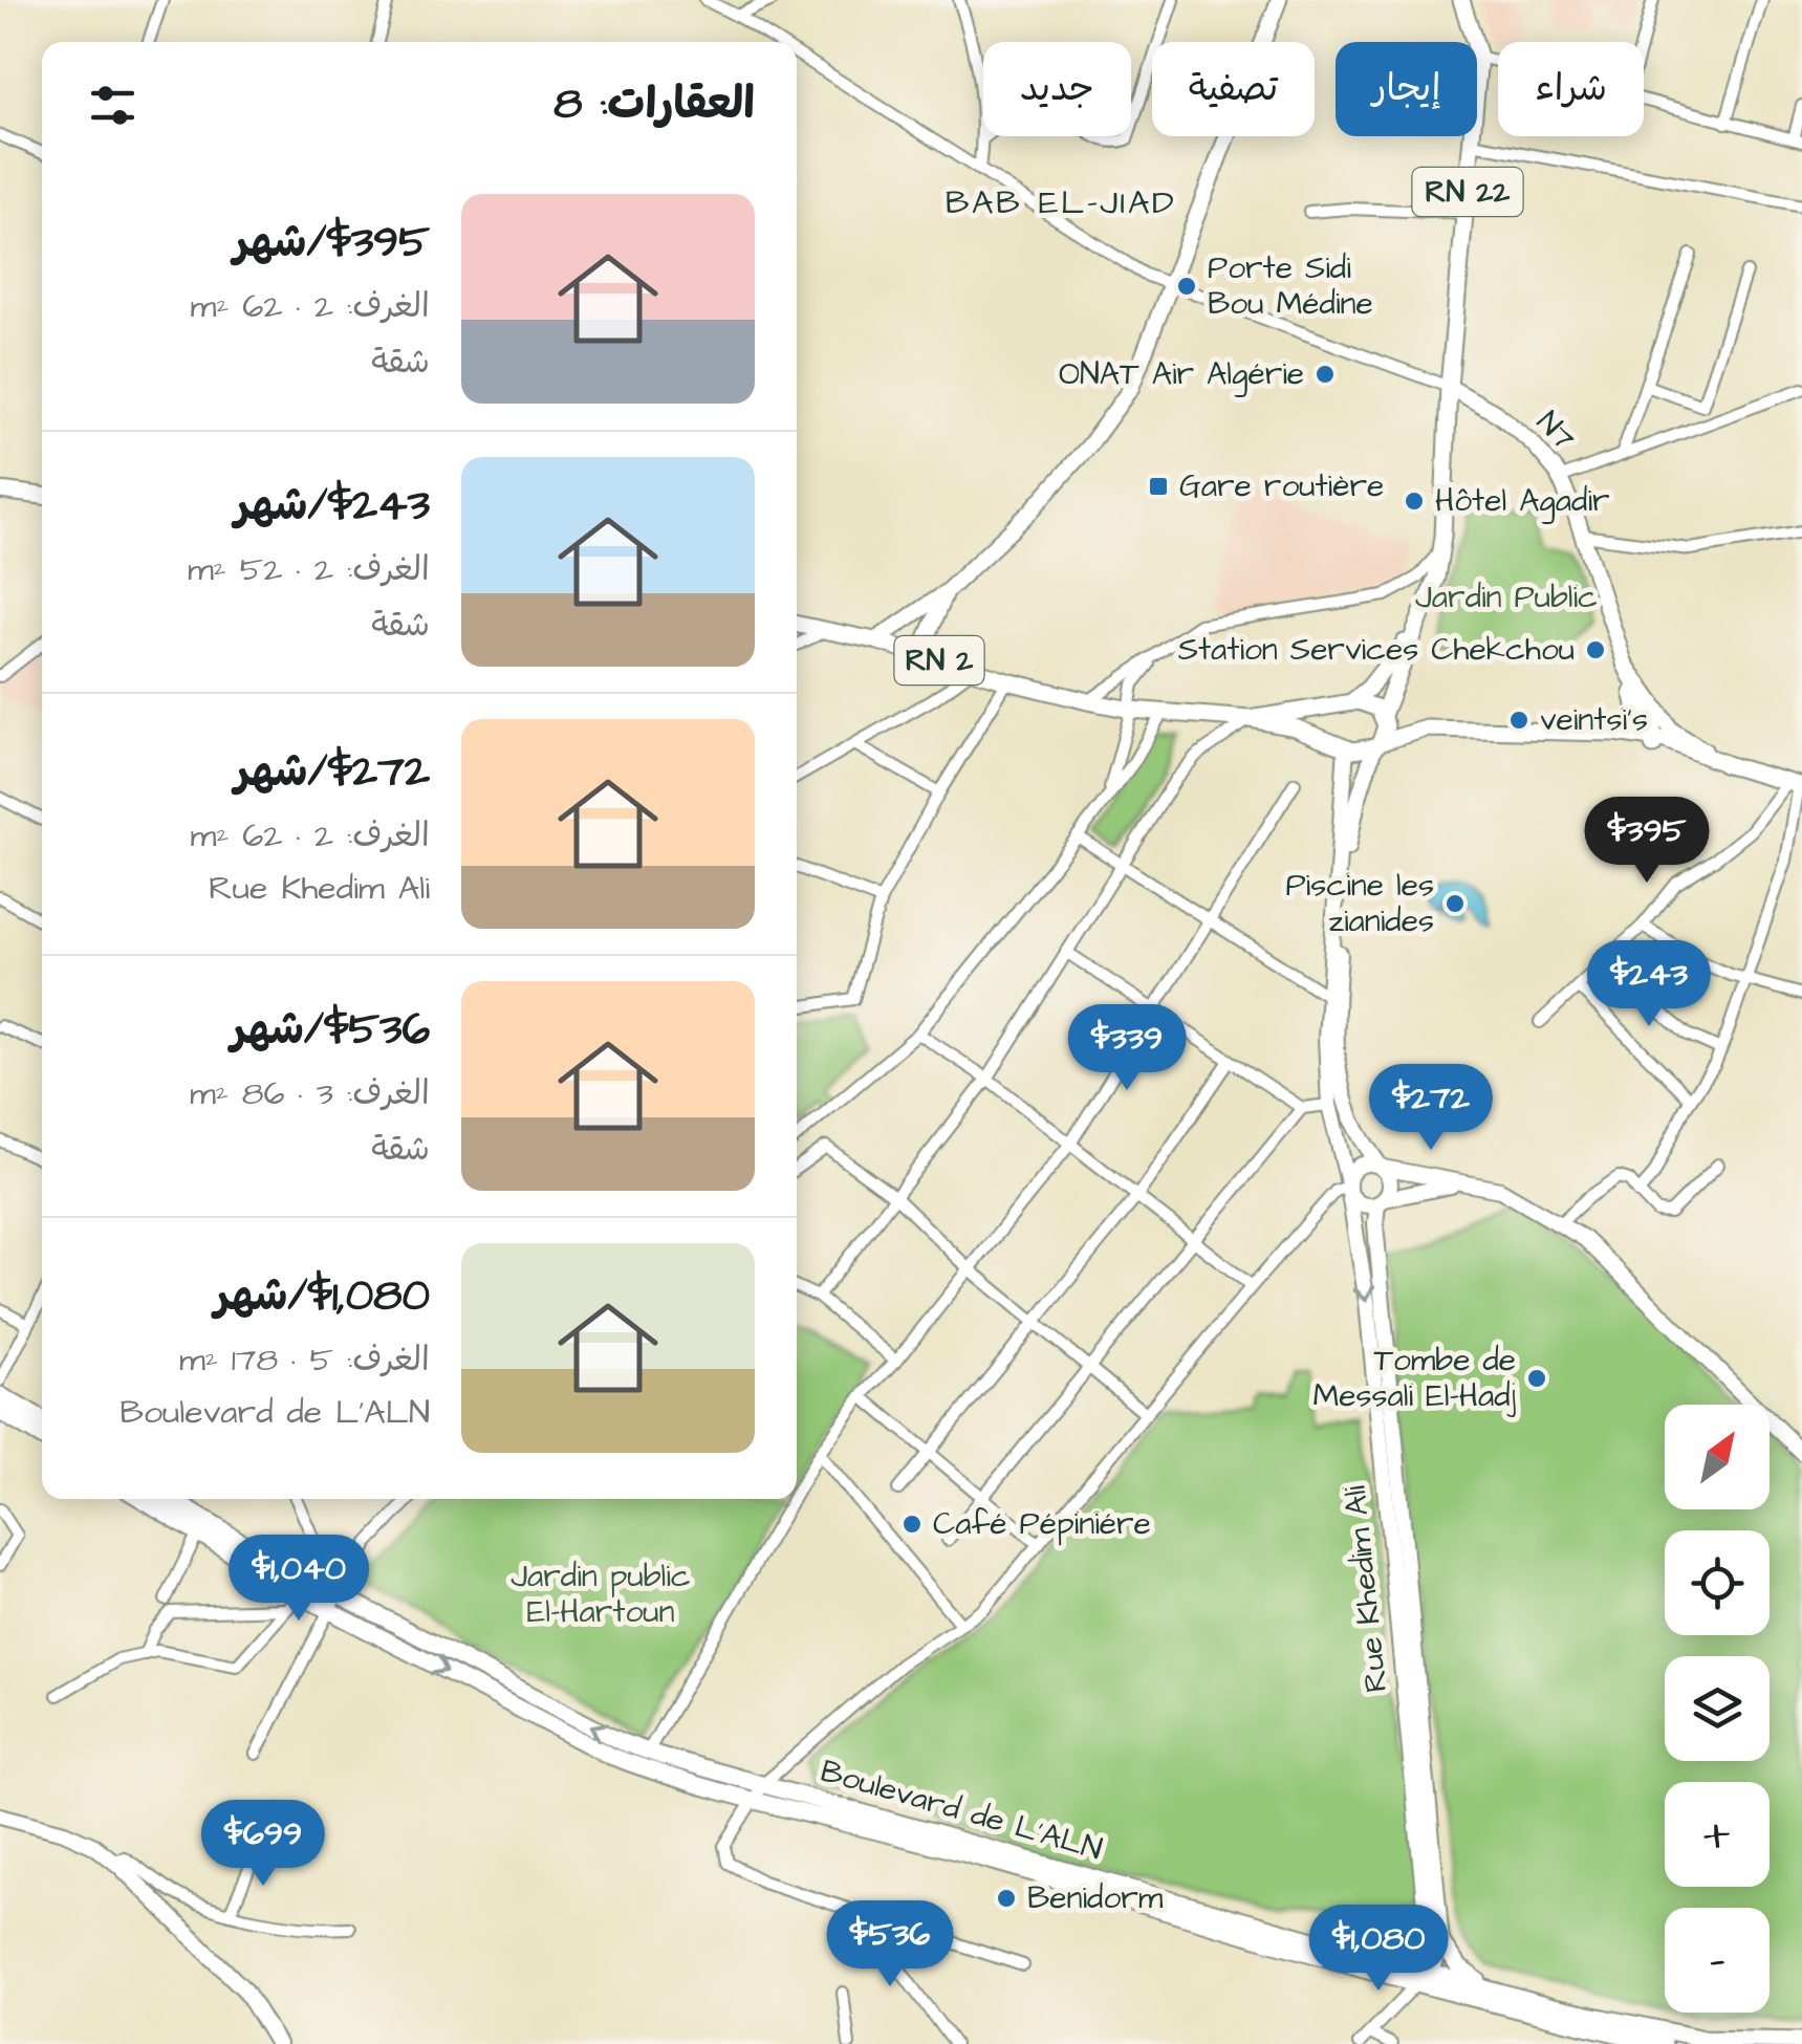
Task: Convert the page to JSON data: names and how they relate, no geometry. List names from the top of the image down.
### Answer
{
  "streets": {
    "main road": [
      "RN 22",
      "N7",
      "RN 2",
      "Rue Khedim Ali",
      "Boulevard de L'ALN"
    ]
  },
  "crossings": [
    ["RN 22", "N7"],
    ["RN 22", "RN 2"],
    ["Rue Khedim Ali", "Boulevard de L'ALN"]
  ],
  "districts": ["BAB EL-JIAD"],
  "parks": ["Jardin Public", "Jardin public El-Hartoun"],
  "places": {
    "other": [
      "Porte Sidi Bou Médine",
      "ONAT Air Algérie",
      "Hôtel Agadir",
      "Station Services Chekchou",
      "veintsi's",
      "Piscine les zianides",
      "Tombe de Messali El-Hadj",
      "Café Pépiniére",
      "Benidorm"
    ],
    "transit": ["Gare routière"]
  },
  "north": "top right",
  "page": {
    "chip": [
      "شراء",
      "إيجار",
      "تصفية",
      "جديد"
    ],
    "heading": "العقارات: 8",
    "list": [
      {
        "name": "$395/شهر",
        "note": "الغرف: 2 · 62 m² · شقة"
      },
      {
        "name": "$243/شهر",
        "note": "الغرف: 2 · 52 m² · شقة"
      },
      {
        "name": "$272/شهر",
        "note": "الغرف: 2 · 62 m² · Rue Khedim Ali"
      },
      {
        "name": "$536/شهر",
        "note": "الغرف: 3 · 86 m² · شقة"
      },
      {
        "name": "$1,080/شهر",
        "note": "الغرف: 5 · 178 m² · Boulevard de L'ALN"
      }
    ],
    "price": [
      "$395",
      "$243",
      "$339",
      "$272",
      "$1,040",
      "$699",
      "$536",
      "$1,080"
    ],
    "map_buttons": ["+", "−"]
  }
}
